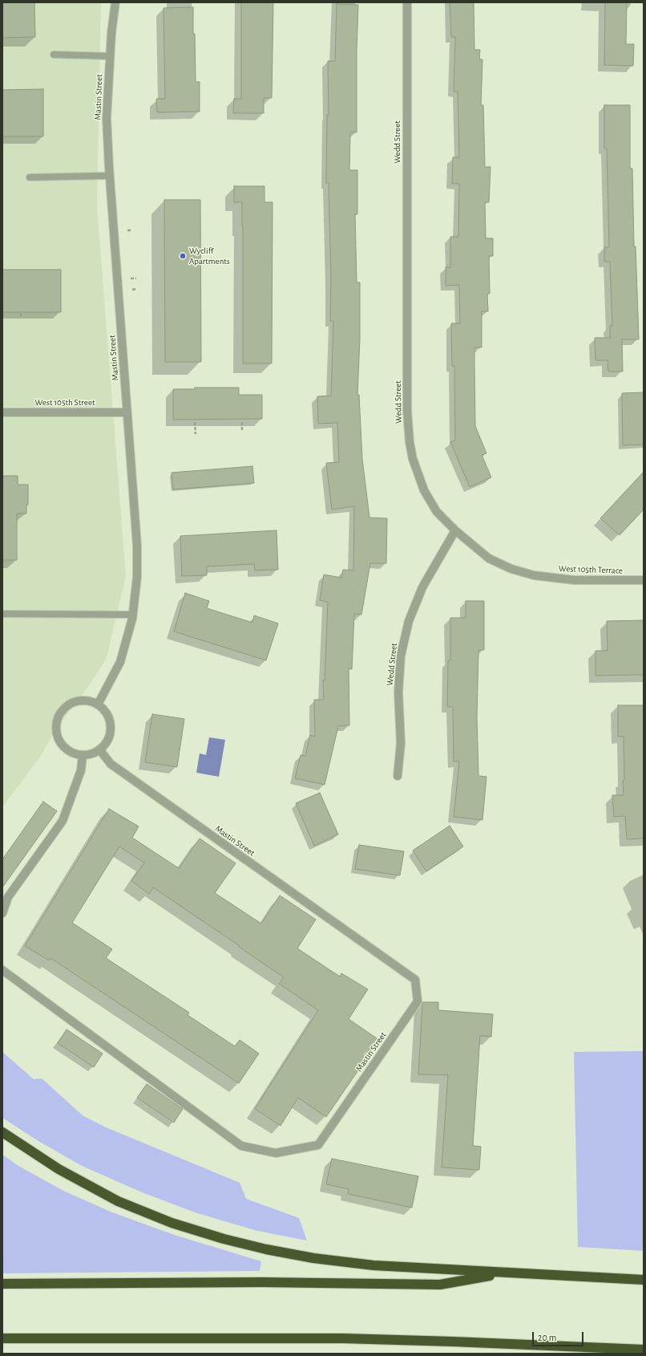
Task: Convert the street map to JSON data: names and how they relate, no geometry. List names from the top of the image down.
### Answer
{
  "streets": {
    "street": [
      "Mastin Street",
      "Wedd Street",
      "West 105th Street",
      "West 105th Terrace"
    ]
  },
  "crossings": [
    ["Mastin Street", "West 105th Street"],
    ["Wedd Street", "West 105th Terrace"]
  ],
  "places": ["Wycliff Apartments"],
  "scale_bar": "20 m"
}
